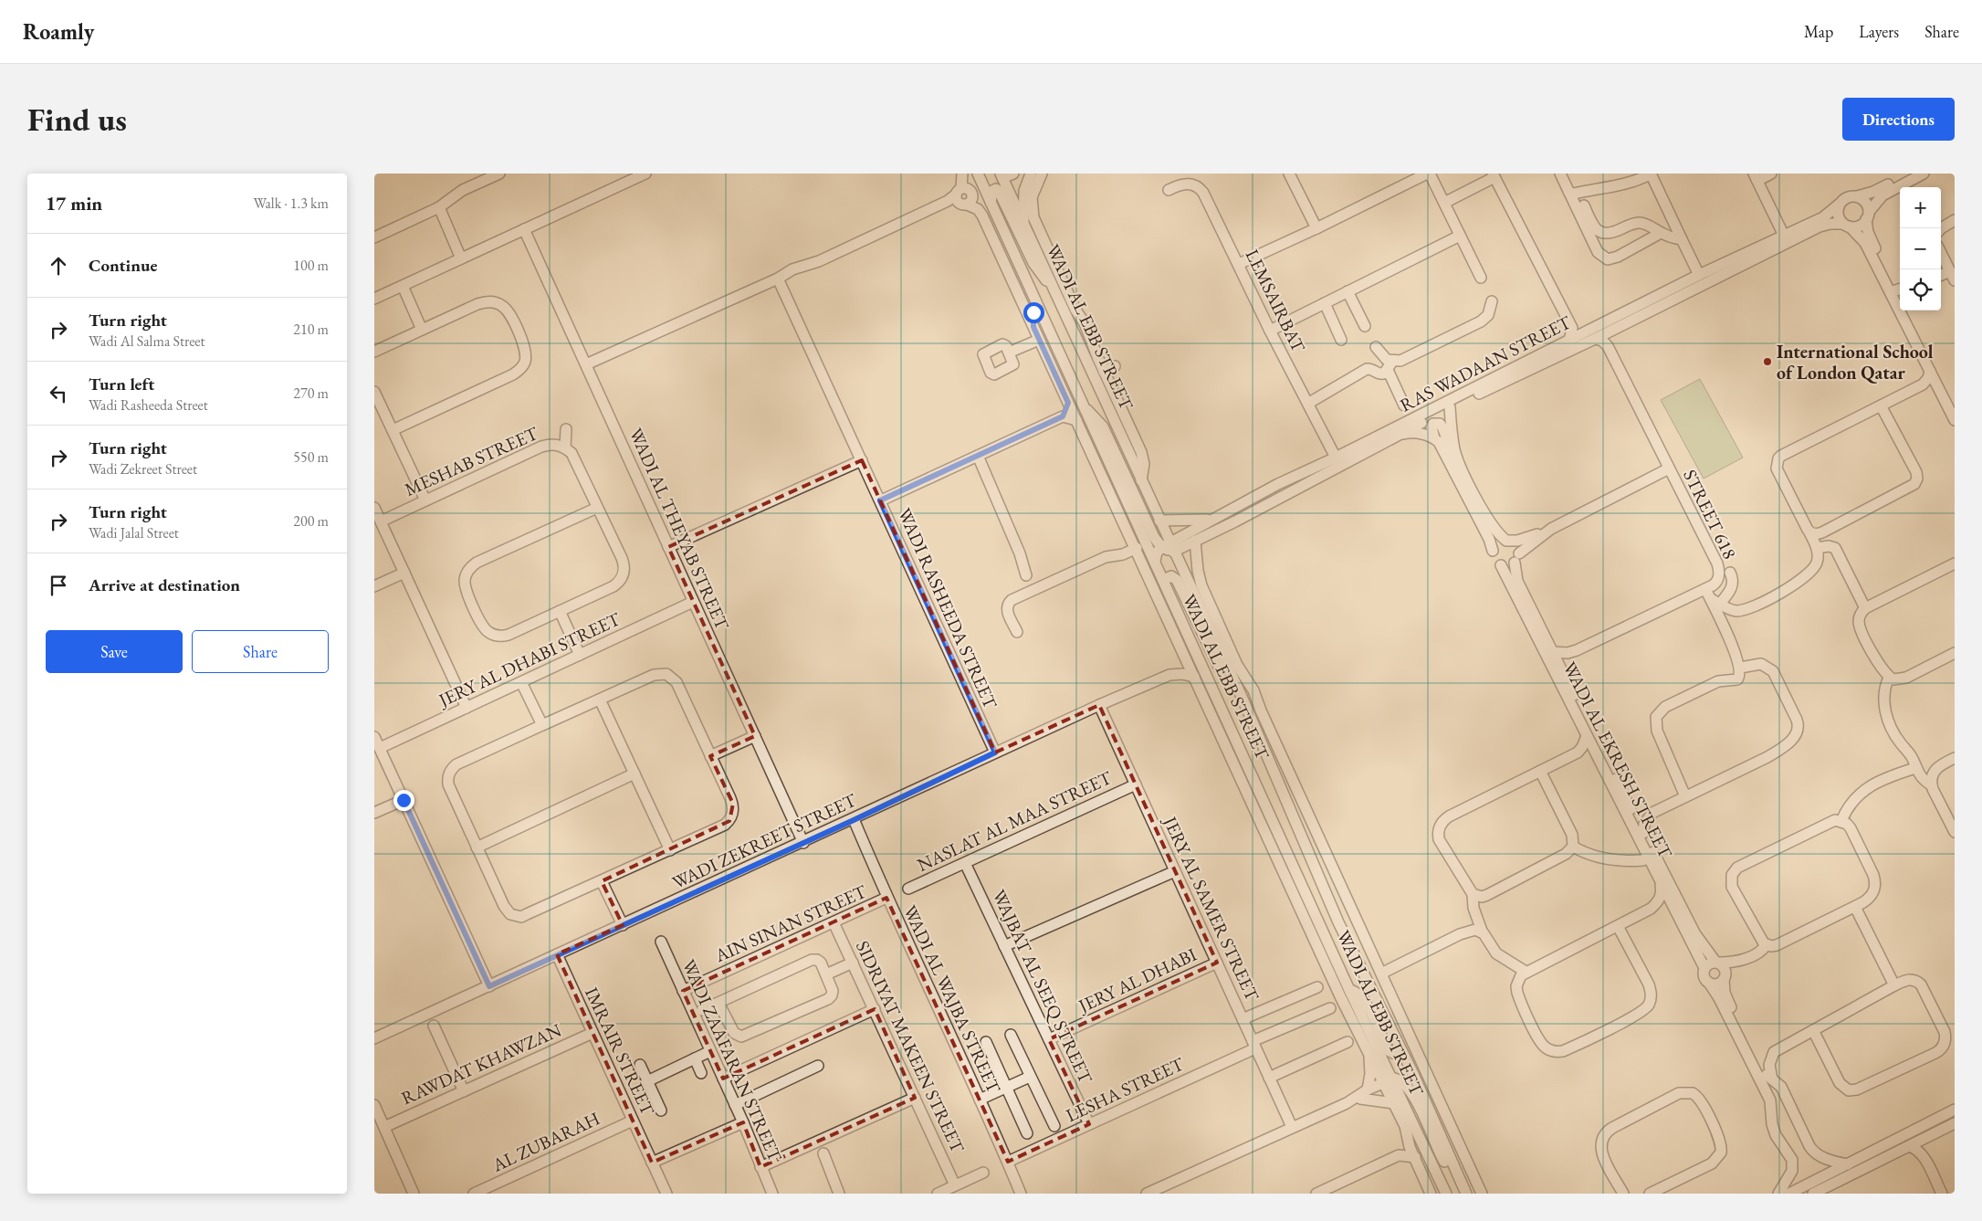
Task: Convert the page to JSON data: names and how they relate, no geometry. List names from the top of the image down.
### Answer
{
  "streets": {
    "street": [
      "LEMSAIRBAT",
      "WADI AL EBB STREET",
      "RAS WADAAN STREET",
      "MESHAB STREET",
      "STREET 618",
      "WADI AL THEYAB STREET",
      "WADI RASHEEDA STREET",
      "JERY AL DHABI STREET",
      "WADI AL EKRESH STREET",
      "NASLAT AL MAA STREET",
      "WADI ZEKREET STREET",
      "JERY AL SAMER STREET",
      "AIN SINAN STREET",
      "JERY AL DHABI",
      "WAJBAT AL SEEQ STREET",
      "WADI AL WAJBA STREET",
      "SIDRIYAT MAKEEN STREET",
      "IMRAIR STREET",
      "WADI ZAAFARAN STREET",
      "RAWDAT KHAWZAN",
      "LESHA STREET",
      "AL ZUBARAH"
    ]
  },
  "crossings": [
    ["LEMSAIRBAT", "RAS WADAAN STREET"],
    ["WADI AL EBB STREET", "RAS WADAAN STREET"],
    ["STREET 618", "WADI AL EKRESH STREET"],
    ["WADI AL THEYAB STREET", "JERY AL DHABI STREET"],
    ["WADI AL THEYAB STREET", "WADI ZEKREET STREET"],
    ["WADI RASHEEDA STREET", "WADI ZEKREET STREET"],
    ["NASLAT AL MAA STREET", "JERY AL SAMER STREET"],
    ["NASLAT AL MAA STREET", "WAJBAT AL SEEQ STREET"],
    ["WADI ZEKREET STREET", "JERY AL SAMER STREET"],
    ["WADI ZEKREET STREET", "WADI AL WAJBA STREET"],
    ["WADI ZEKREET STREET", "IMRAIR STREET"],
    ["JERY AL SAMER STREET", "JERY AL DHABI"],
    ["JERY AL SAMER STREET", "LESHA STREET"],
    ["AIN SINAN STREET", "WADI AL WAJBA STREET"],
    ["AIN SINAN STREET", "SIDRIYAT MAKEEN STREET"],
    ["AIN SINAN STREET", "WADI ZAAFARAN STREET"],
    ["JERY AL DHABI", "WAJBAT AL SEEQ STREET"],
    ["WAJBAT AL SEEQ STREET", "LESHA STREET"],
    ["WADI AL WAJBA STREET", "LESHA STREET"],
    ["IMRAIR STREET", "RAWDAT KHAWZAN"],
    ["IMRAIR STREET", "AL ZUBARAH"]
  ],
  "places": ["International School of London Qatar"],
  "page": {
    "header": "Roamly",
    "nav": ["Map", "Layers", "Share"],
    "buttons": [
      "Directions",
      ["Save", "Share"]
    ],
    "title": "Find us",
    "heading": ["17 min", "Walk · 1.3 km"],
    "map_buttons": ["+", "−"],
    "list": [
      ["Continue", "100 m"],
      ["Turn right", "Wadi Al Salma Street", "210 m"],
      ["Turn left", "Wadi Rasheeda Street", "270 m"],
      ["Turn right", "Wadi Zekreet Street", "550 m"],
      ["Turn right", "Wadi Jalal Street", "200 m"],
      "Arrive at destination"
    ]
  }
}
